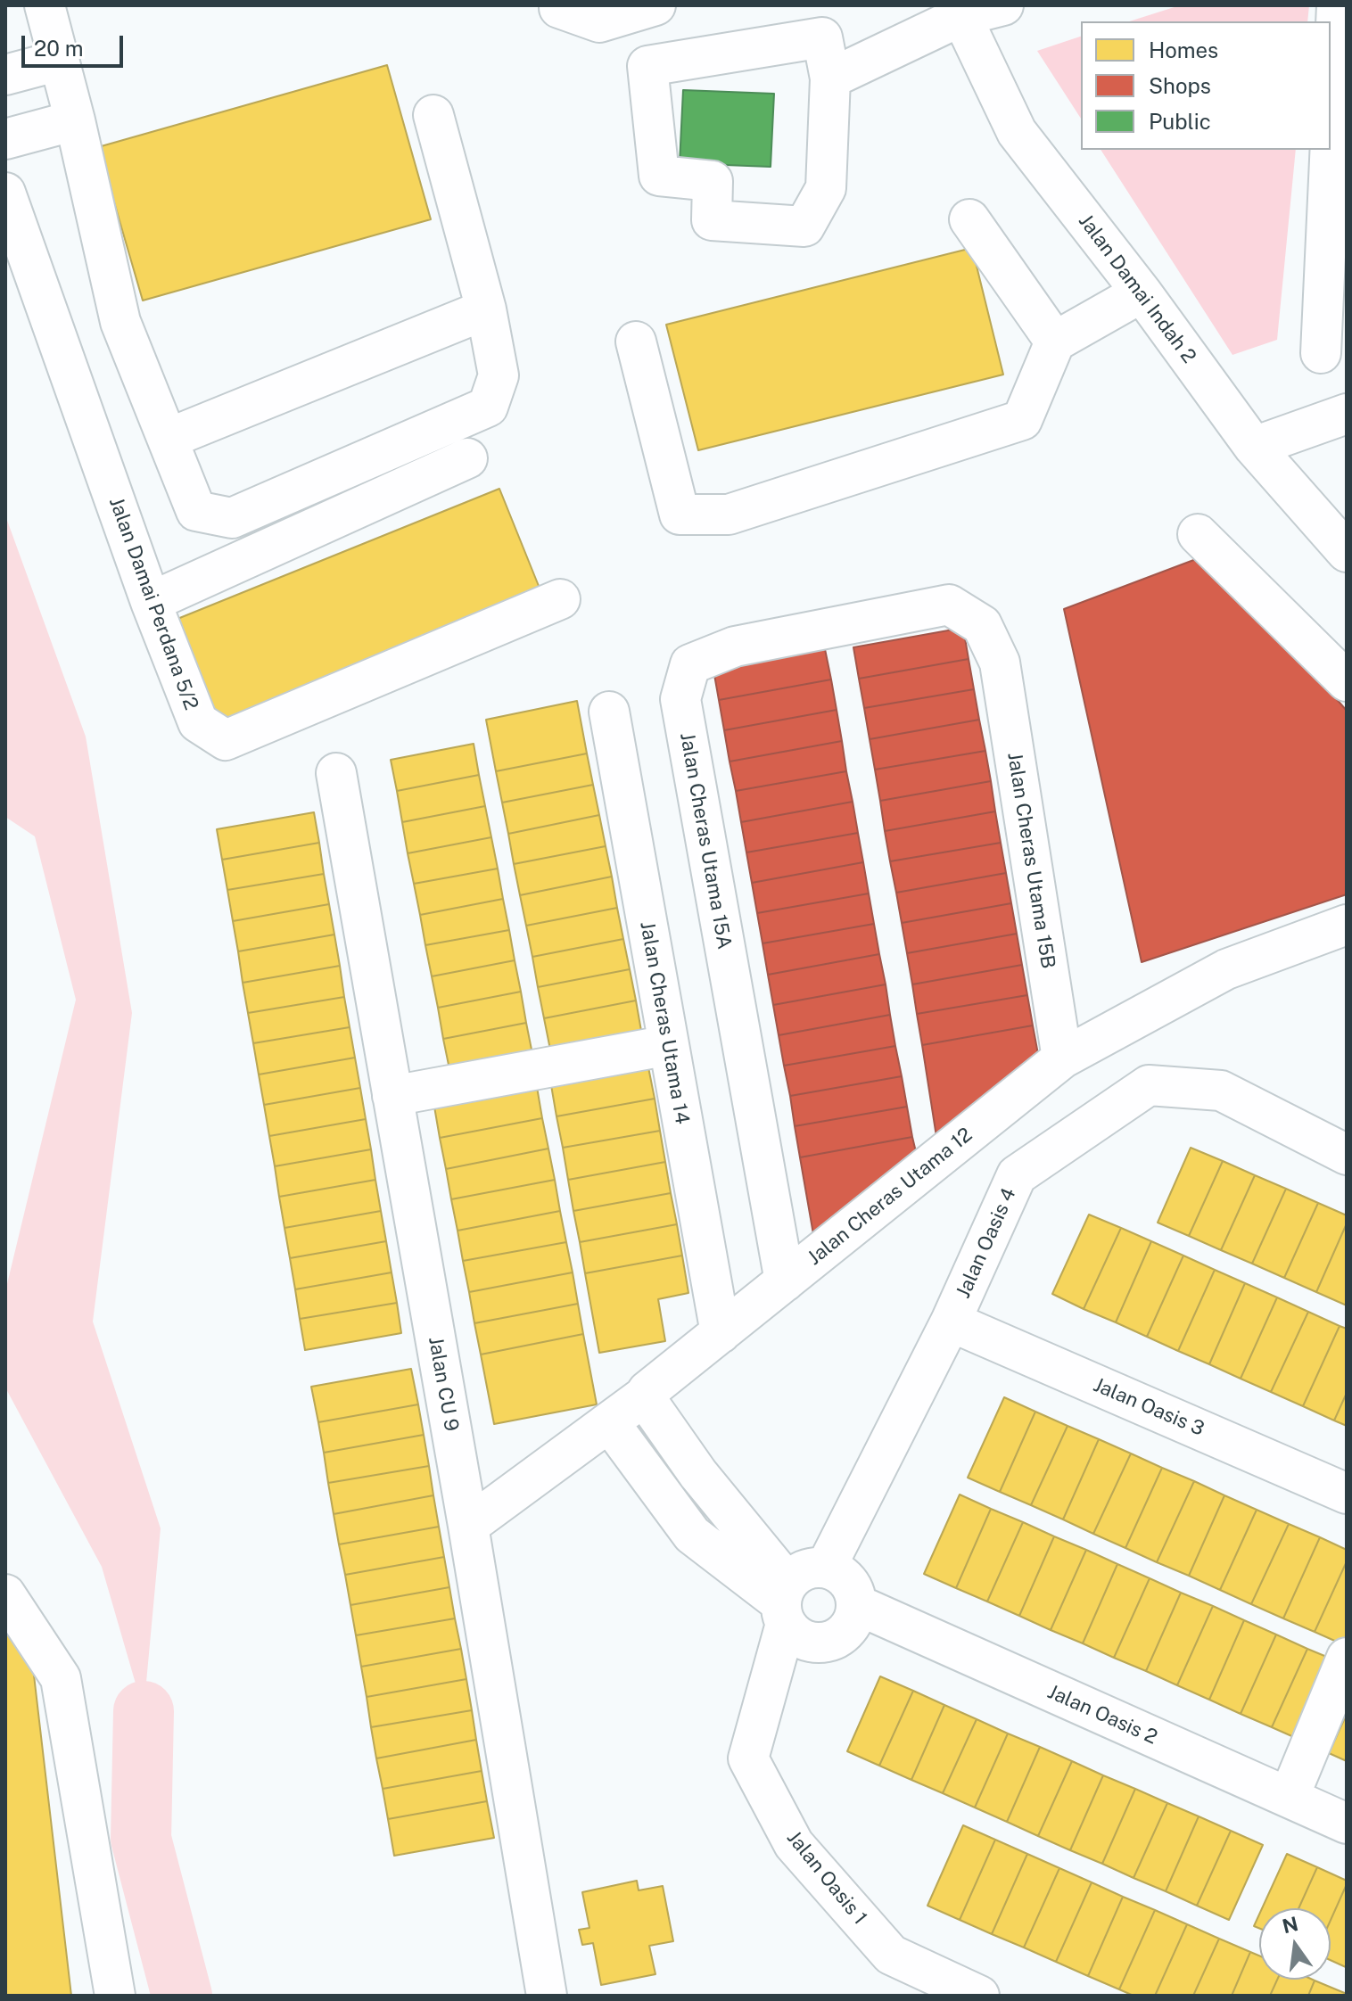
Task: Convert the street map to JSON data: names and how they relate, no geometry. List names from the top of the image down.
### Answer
{
  "streets": {
    "street": [
      "Jalan Damai Indah 2",
      "Jalan Damai Perdana 5/2",
      "Jalan Cheras Utama 15A",
      "Jalan Cheras Utama 15B",
      "Jalan Cheras Utama 14",
      "Jalan Cheras Utama 12",
      "Jalan Oasis 4",
      "Jalan CU 9",
      "Jalan Oasis 3",
      "Jalan Oasis 2",
      "Jalan Oasis 1"
    ]
  },
  "crossings": [
    ["Jalan Cheras Utama 15A", "Jalan Cheras Utama 15B"],
    ["Jalan Cheras Utama 15A", "Jalan Cheras Utama 12"],
    ["Jalan Cheras Utama 15B", "Jalan Cheras Utama 12"],
    ["Jalan Cheras Utama 14", "Jalan Cheras Utama 12"],
    ["Jalan Cheras Utama 12", "Jalan CU 9"],
    ["Jalan Oasis 4", "Jalan Oasis 3"],
    ["Jalan Oasis 4", "Jalan Oasis 2"],
    ["Jalan Oasis 4", "Jalan Oasis 1"],
    ["Jalan Oasis 2", "Jalan Oasis 1"]
  ],
  "legend": ["Homes", "Shops", "Public"],
  "scale_bar": "20 m",
  "north": "top"
}
